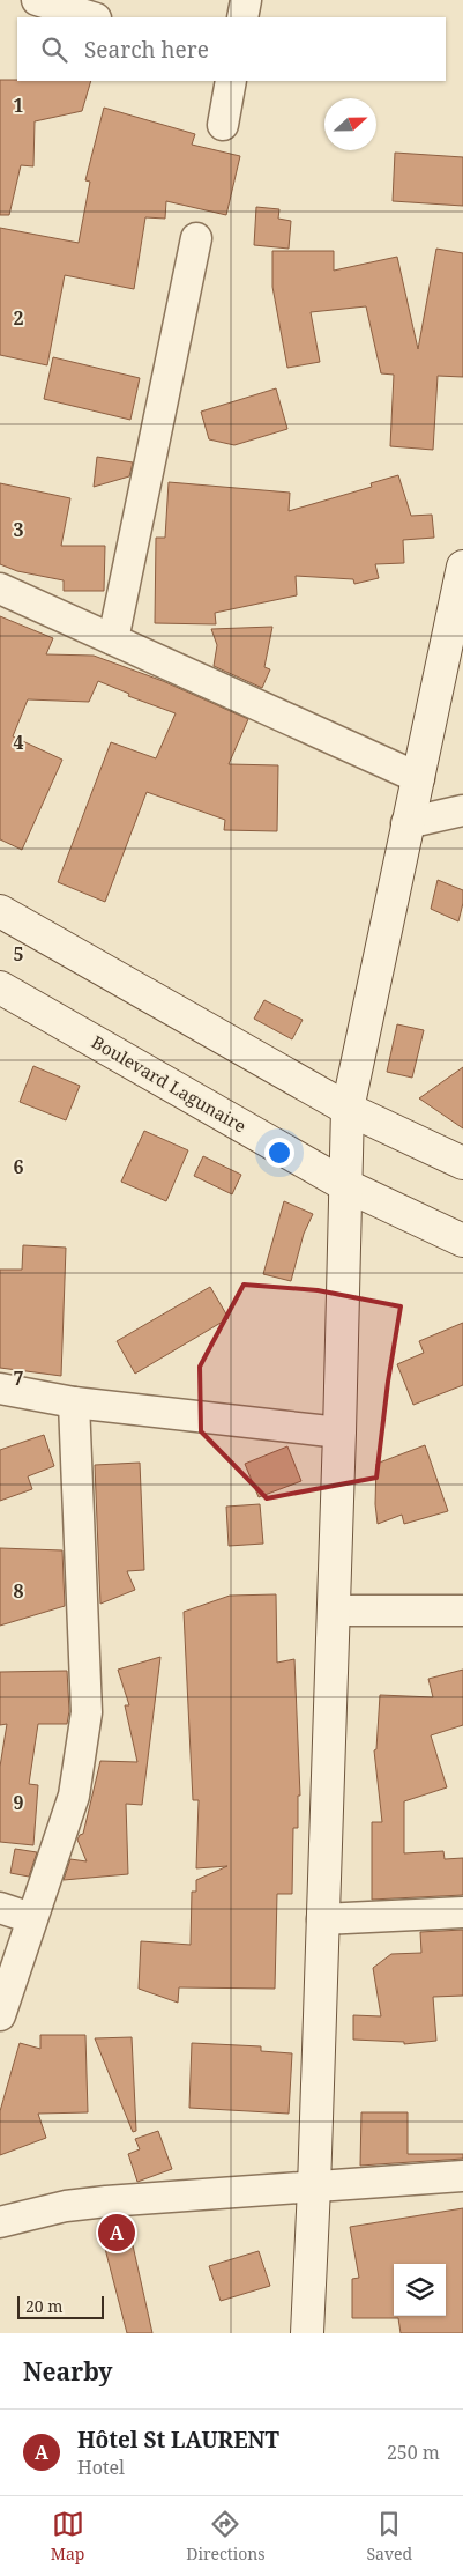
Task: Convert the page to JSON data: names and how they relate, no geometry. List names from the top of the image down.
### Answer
{
  "streets": {
    "main road": ["Boulevard Lagunaire"]
  },
  "scale_bar": "20 m",
  "north": "right",
  "page": {
    "search": "Search here",
    "pins": "A",
    "scale": "20 m",
    "heading": "Nearby",
    "list": [
      {
        "mark": "A",
        "name": "Hôtel St LAURENT",
        "note": "Hotel",
        "value": "250 m"
      }
    ],
    "nav": ["Map", "Directions", "Saved"]
  },
  "grid": {
    "rows": [
      "1",
      "2",
      "3",
      "4",
      "5",
      "6",
      "7",
      "8",
      "9"
    ]
  }
}
